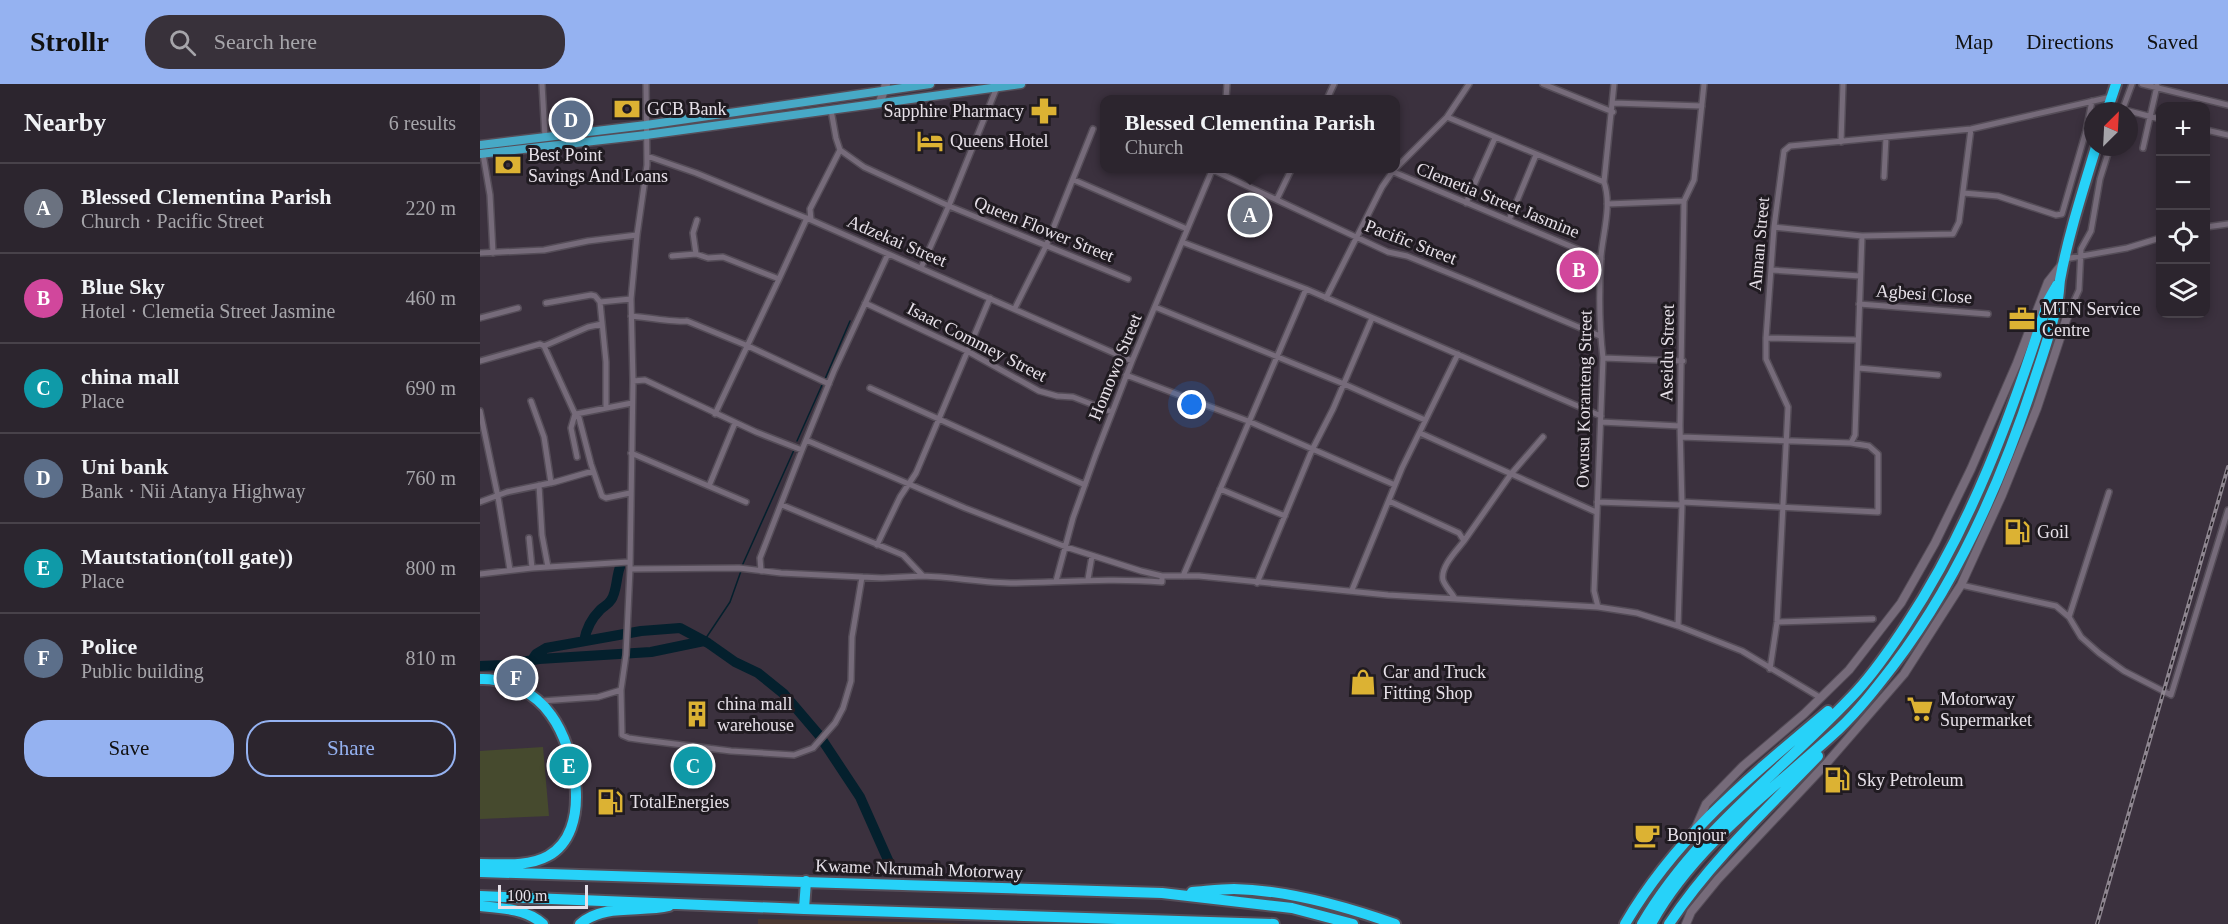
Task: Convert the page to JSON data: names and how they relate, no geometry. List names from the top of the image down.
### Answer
{
  "streets": {
    "highway": ["Kwame Nkrumah Motorway"],
    "street": [
      "Clemetia Street Jasmine",
      "Queen Flower Street",
      "Adzekai Street",
      "Pacific Street",
      "Annan Street",
      "Agbesi Close",
      "Isaac Commey Street",
      "Aseidu Street",
      "Homowo Street",
      "Owusu Koranteng Street"
    ]
  },
  "crossings": [
    ["Clemetia Street Jasmine", "Owusu Koranteng Street"],
    ["Adzekai Street", "Homowo Street"],
    ["Pacific Street", "Owusu Koranteng Street"],
    ["Isaac Commey Street", "Homowo Street"]
  ],
  "places": {
    "bank": ["GCB Bank", "Best Point Savings And Loans"],
    "pharmacy": ["Sapphire Pharmacy"],
    "hotel": ["Queens Hotel"],
    "office": ["MTN Service Centre"],
    "fuel station": ["Goil", "Sky Petroleum", "TotalEnergies"],
    "shop": ["Car and Truck Fitting Shop"],
    "supermarket": ["Motorway Supermarket"],
    "building": ["china mall warehouse"],
    "cafe": ["Bonjour"]
  },
  "scale_bar": "100 m",
  "north": "top right",
  "page": {
    "header": "Strollr",
    "search": "Search here",
    "nav": ["Map", "Directions", "Saved"],
    "heading": ["Nearby", "6 results"],
    "popup": ["Blessed Clementina Parish", "Church"],
    "pins": [
      "D",
      "A",
      "B",
      "F",
      "C",
      "E"
    ],
    "map_buttons": ["+", "−"],
    "list": [
      {
        "mark": "A",
        "name": "Blessed Clementina Parish",
        "note": "Church · Pacific Street",
        "value": "220 m"
      },
      {
        "mark": "B",
        "name": "Blue Sky",
        "note": "Hotel · Clemetia Street Jasmine",
        "value": "460 m"
      },
      {
        "mark": "C",
        "name": "china mall",
        "note": "Place",
        "value": "690 m"
      },
      {
        "mark": "D",
        "name": "Uni bank",
        "note": "Bank · Nii Atanya Highway",
        "value": "760 m"
      },
      {
        "mark": "E",
        "name": "Mautstation(toll gate))",
        "note": "Place",
        "value": "800 m"
      },
      {
        "mark": "F",
        "name": "Police",
        "note": "Public building",
        "value": "810 m"
      }
    ],
    "buttons": ["Save", "Share"],
    "scale": "100 m"
  }
}
